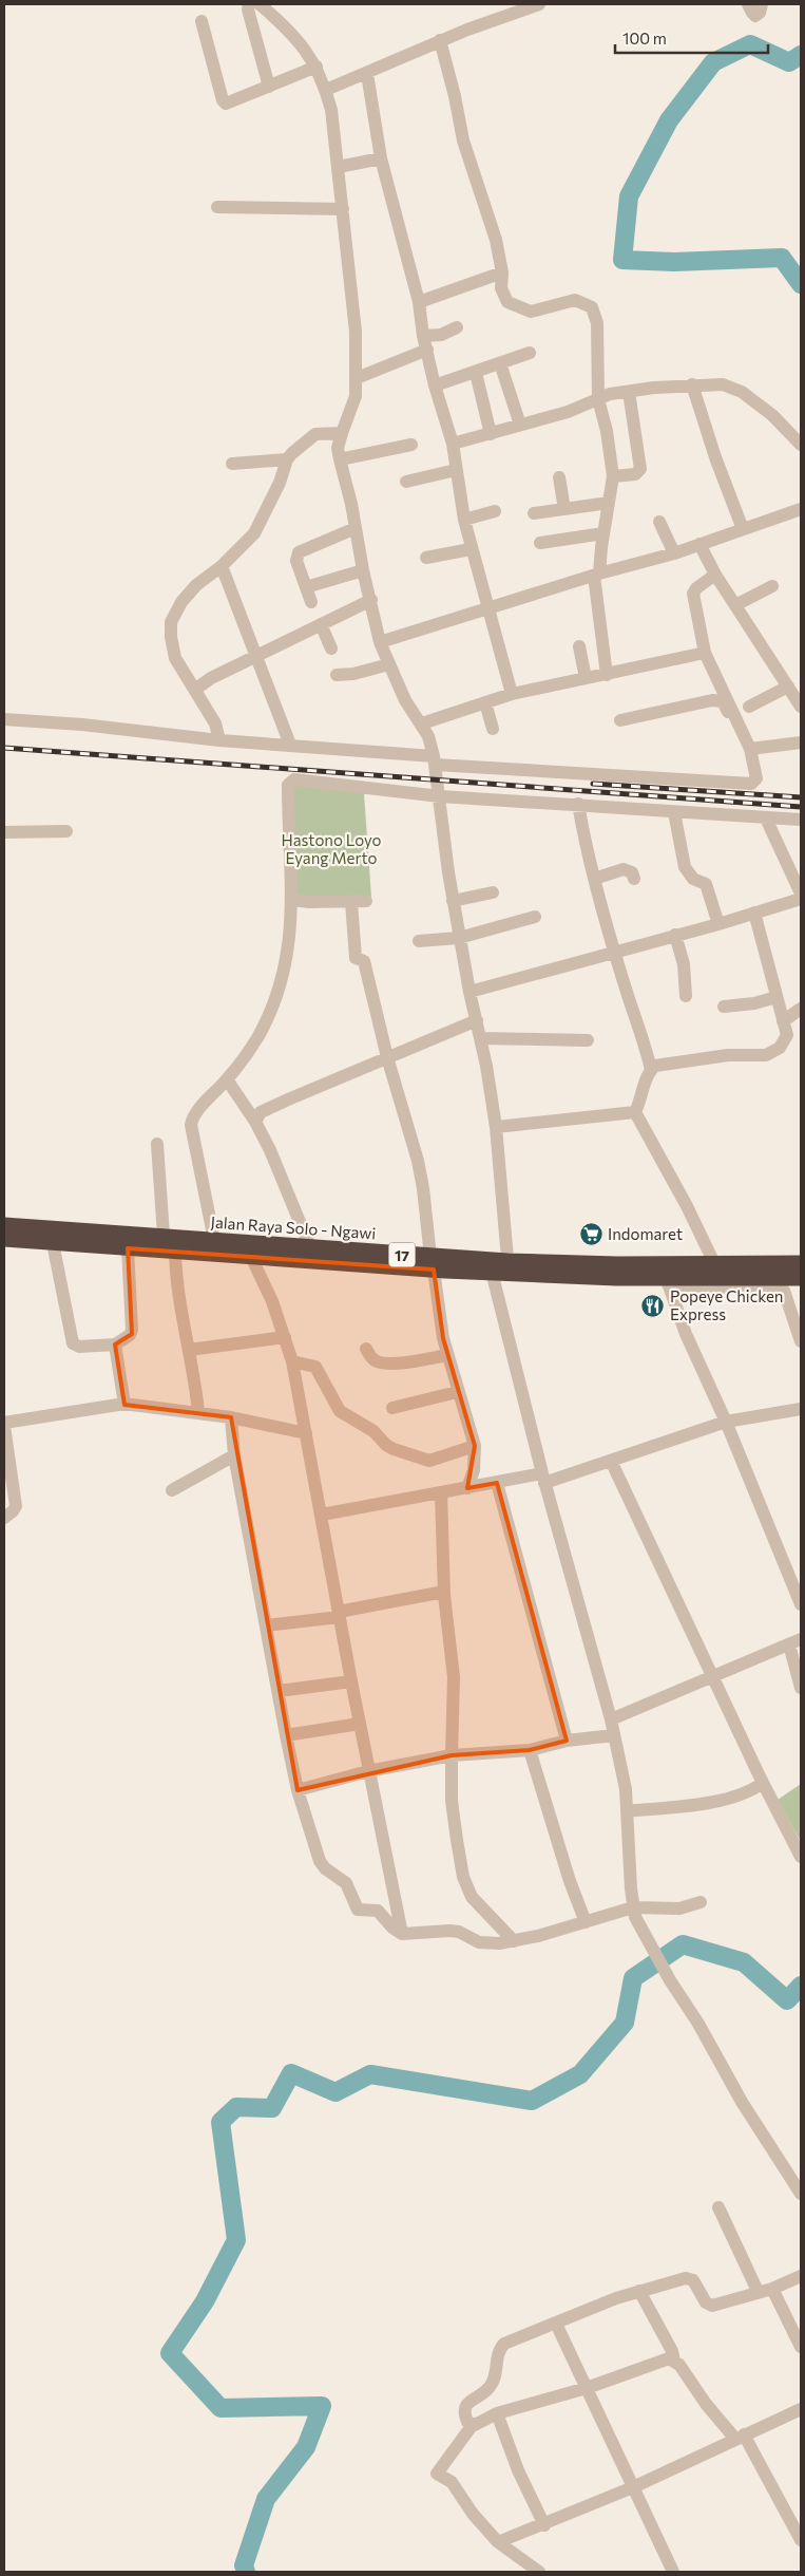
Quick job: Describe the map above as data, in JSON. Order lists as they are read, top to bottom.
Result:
{
  "streets": {
    "highway": ["Jalan Raya Solo - Ngawi", "17"]
  },
  "parks": ["Hastono Loyo Eyang Merto"],
  "places": {
    "supermarket": ["Indomaret"],
    "restaurant": ["Popeye Chicken Express"]
  },
  "scale_bar": "100 m"
}
